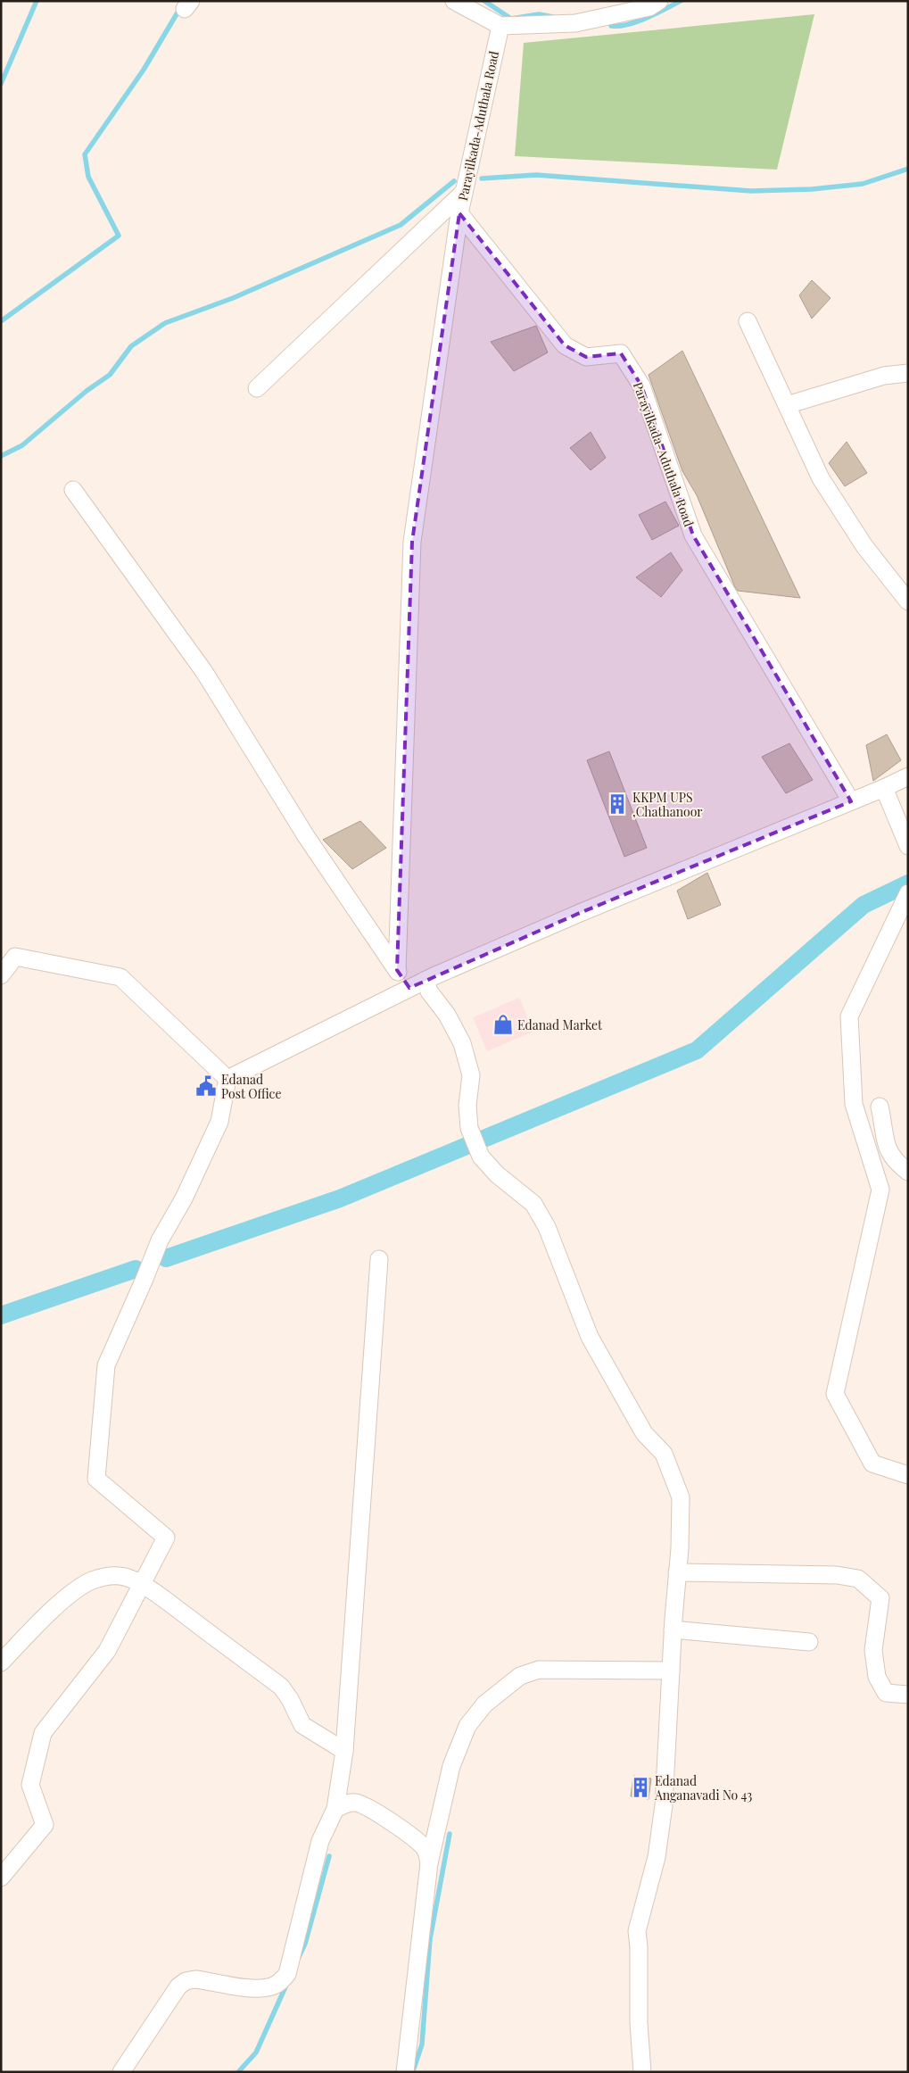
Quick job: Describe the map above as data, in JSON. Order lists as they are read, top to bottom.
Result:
{
  "streets": {
    "street": ["Parayilkada-Aduthala Road"]
  },
  "places": {
    "building": ["KKPM UPS ,Chathanoor", "Edanad Anganavadi No 43"],
    "shop": ["Edanad Market"],
    "public building": ["Edanad Post Office"]
  }
}
